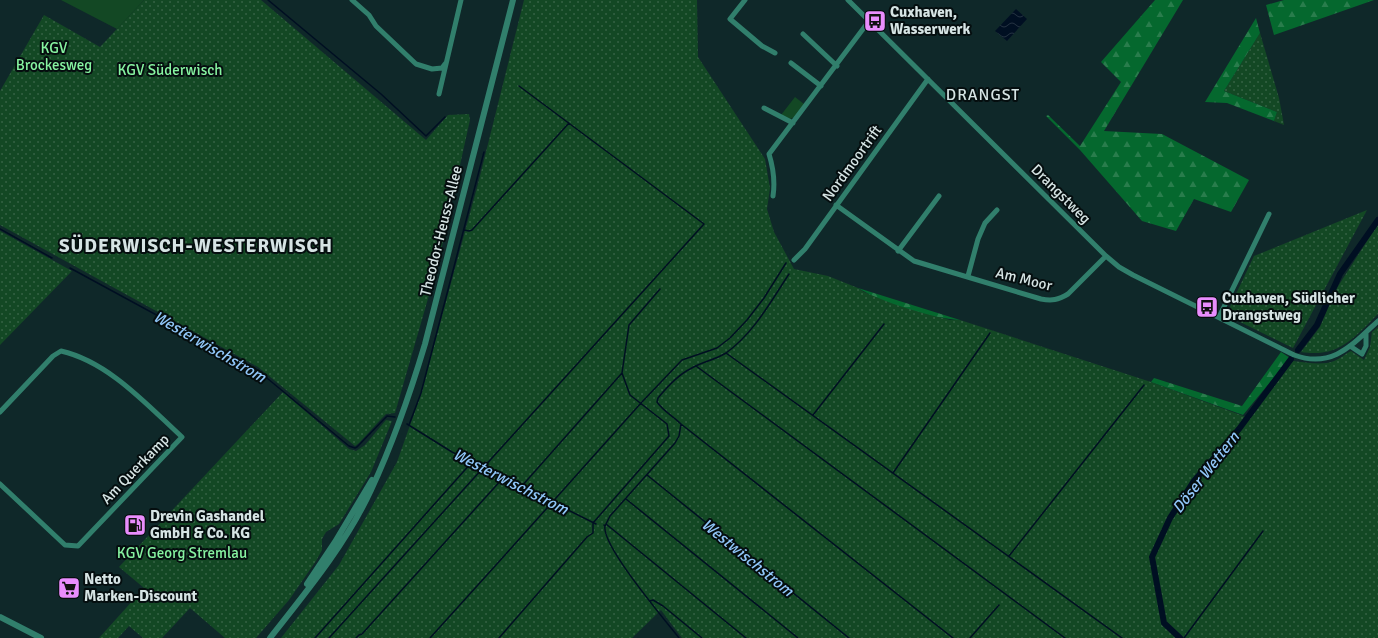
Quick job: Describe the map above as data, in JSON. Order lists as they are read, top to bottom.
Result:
{
  "streets": {
    "street": [
      "Nordmoortrift",
      "Drangstweg",
      "Theodor-Heuss-Allee",
      "Am Moor",
      "Am Querkamp"
    ]
  },
  "crossings": [
    ["Nordmoortrift", "Drangstweg"],
    ["Nordmoortrift", "Am Moor"],
    ["Drangstweg", "Am Moor"]
  ],
  "districts": ["DRANGST", "SÜDERWISCH-WESTERWISCH"],
  "water": ["Westerwischstrom", "Döser Wettern", "Westwischstrom"],
  "parks": ["KGV Brockesweg", "KGV Süderwisch", "KGV Georg Stremlau"],
  "places": {
    "bus stop": ["Cuxhaven, Wasserwerk", "Cuxhaven, Südlicher Drangstweg"],
    "fuel station": ["Drevin Gashandel GmbH & Co. KG"],
    "supermarket": ["Netto Marken-Discount"]
  }
}
